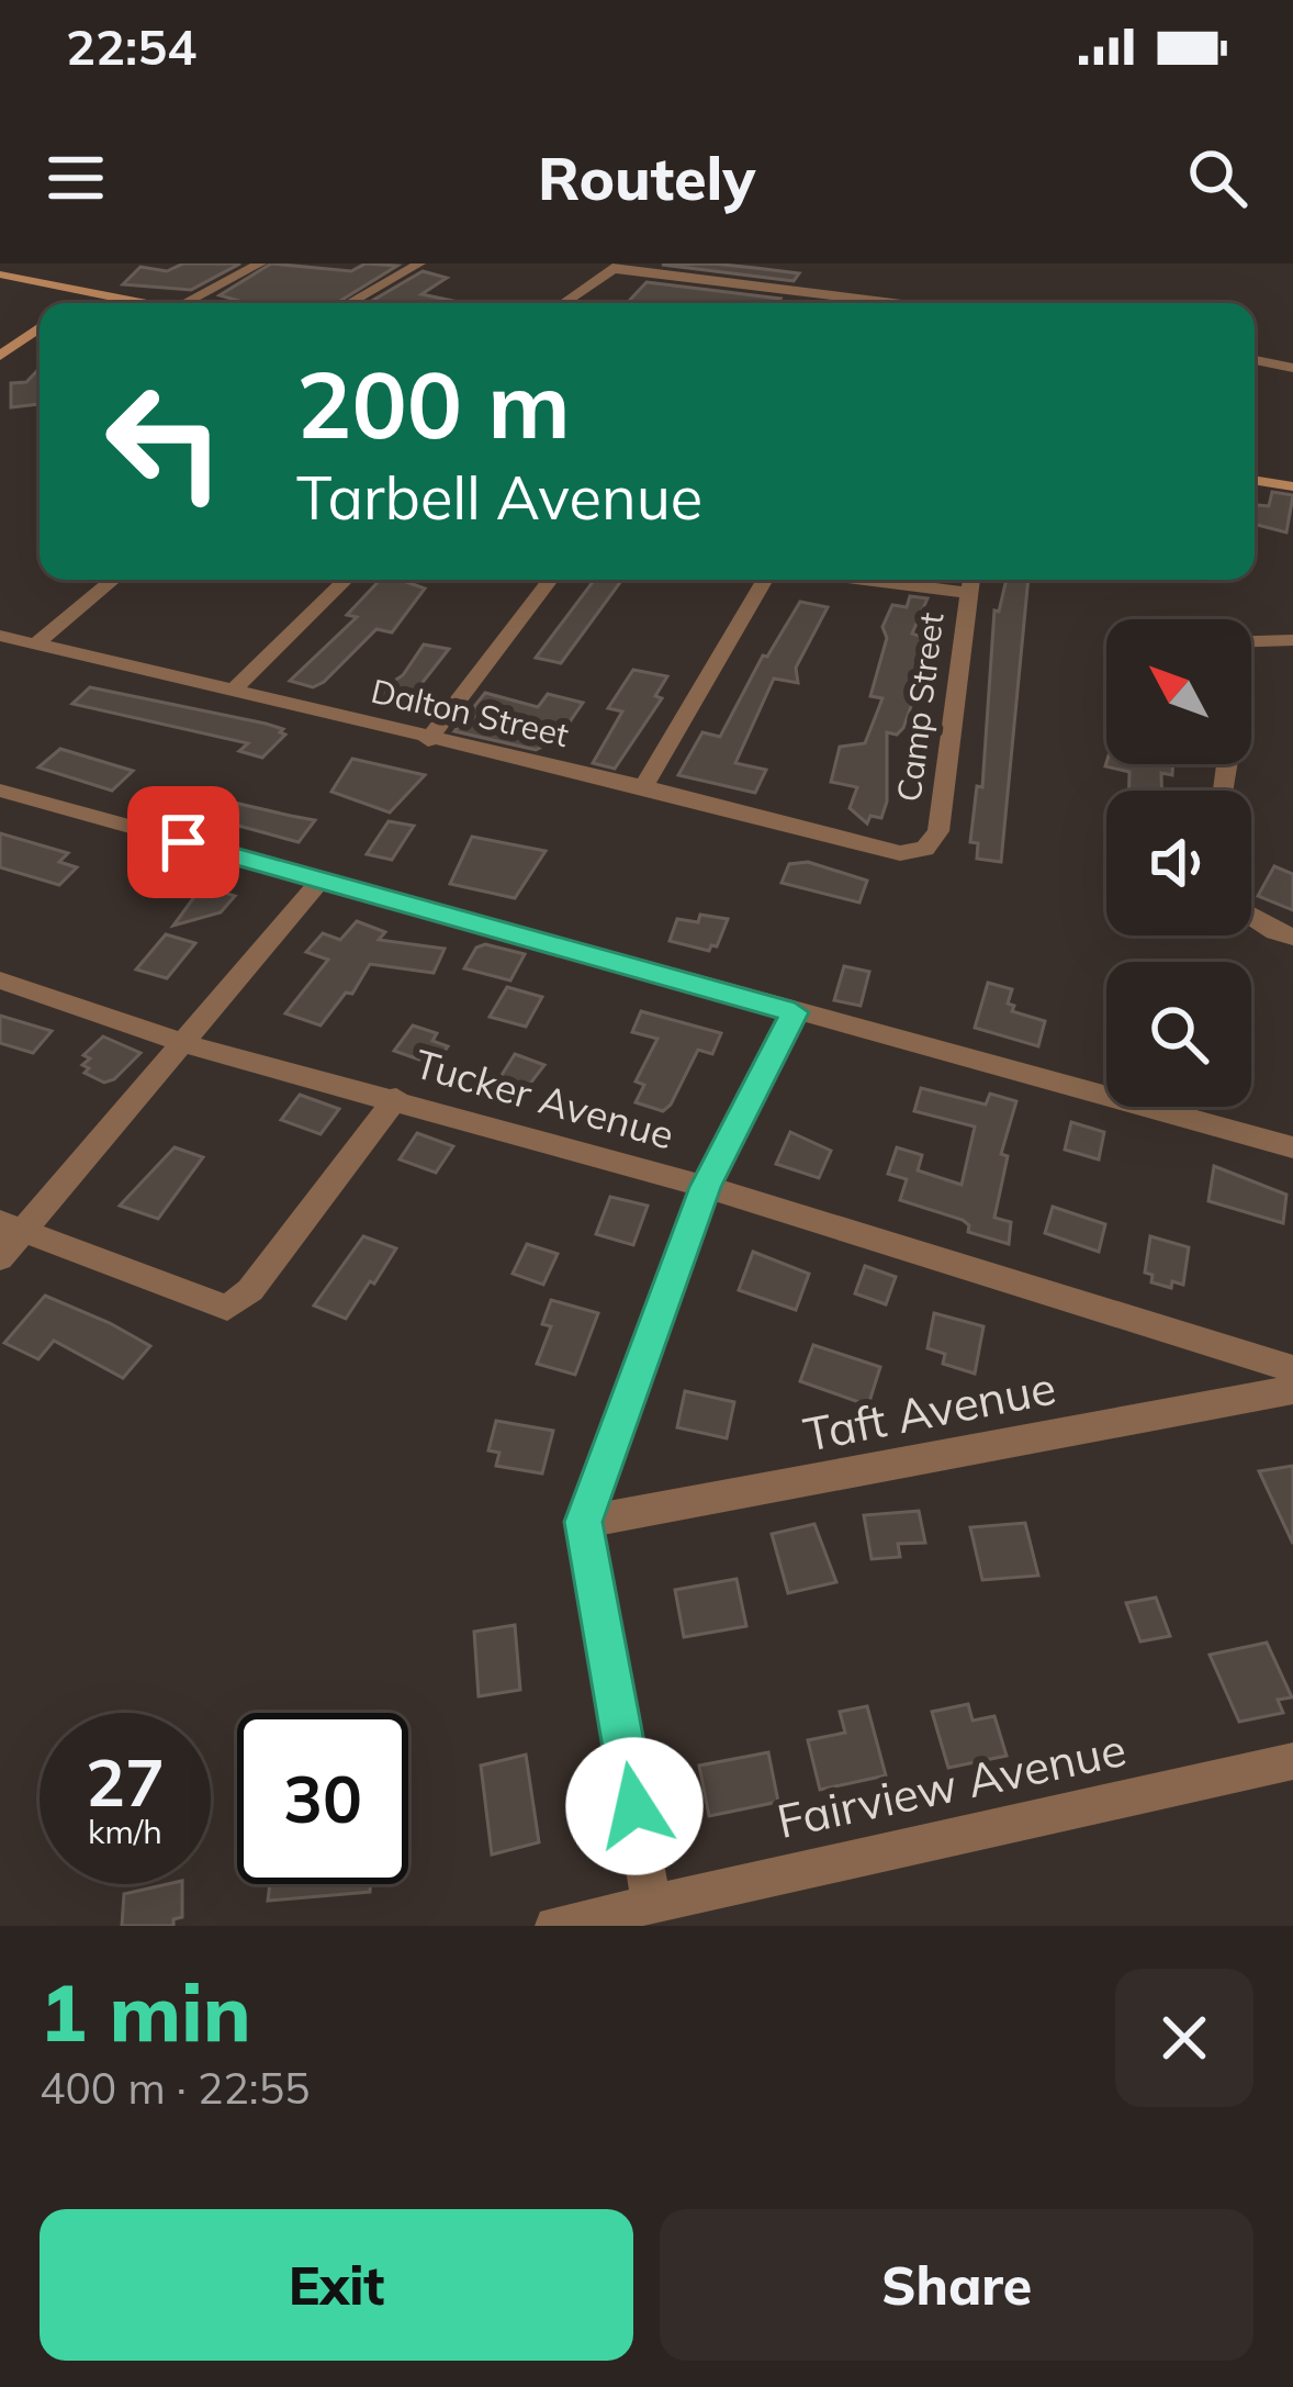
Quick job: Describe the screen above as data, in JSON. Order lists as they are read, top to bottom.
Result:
{
  "streets": {
    "street": [
      "Camp Street",
      "Dalton Street",
      "Tucker Avenue",
      "Taft Avenue",
      "Fairview Avenue"
    ]
  },
  "crossings": [
    ["Camp Street", "Dalton Street"]
  ],
  "north": "top left",
  "page": {
    "status": "22:54",
    "header": "Routely",
    "turn": ["200 m", "Tarbell Avenue"],
    "speed": "27 km/h",
    "limit": "30",
    "heading": ["1 min", "400 m · 22:55"],
    "buttons": ["Exit", "Share"]
  }
}
